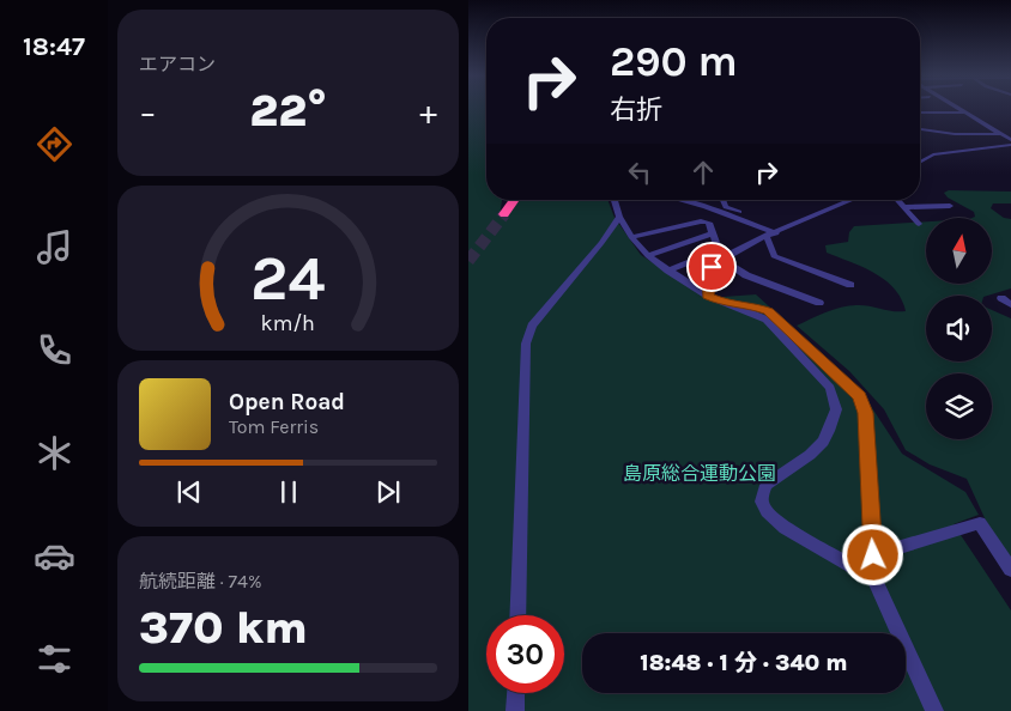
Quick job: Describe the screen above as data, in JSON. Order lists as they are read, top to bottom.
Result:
{
  "parks": ["島原総合運動公園"],
  "north": "top",
  "page": {
    "tabs": "18:47",
    "tile": [
      "エアコン",
      ["航続距離 · 74%", "370 km"]
    ],
    "turn": ["290 m", "右折"],
    "heat": ["−", "22°", "+"],
    "song": ["Open Road", "Tom Ferris"],
    "limit": "30",
    "trip": "18:48 · 1 分 · 340 m",
    "gauge": ["24", "km/h"]
  }
}
